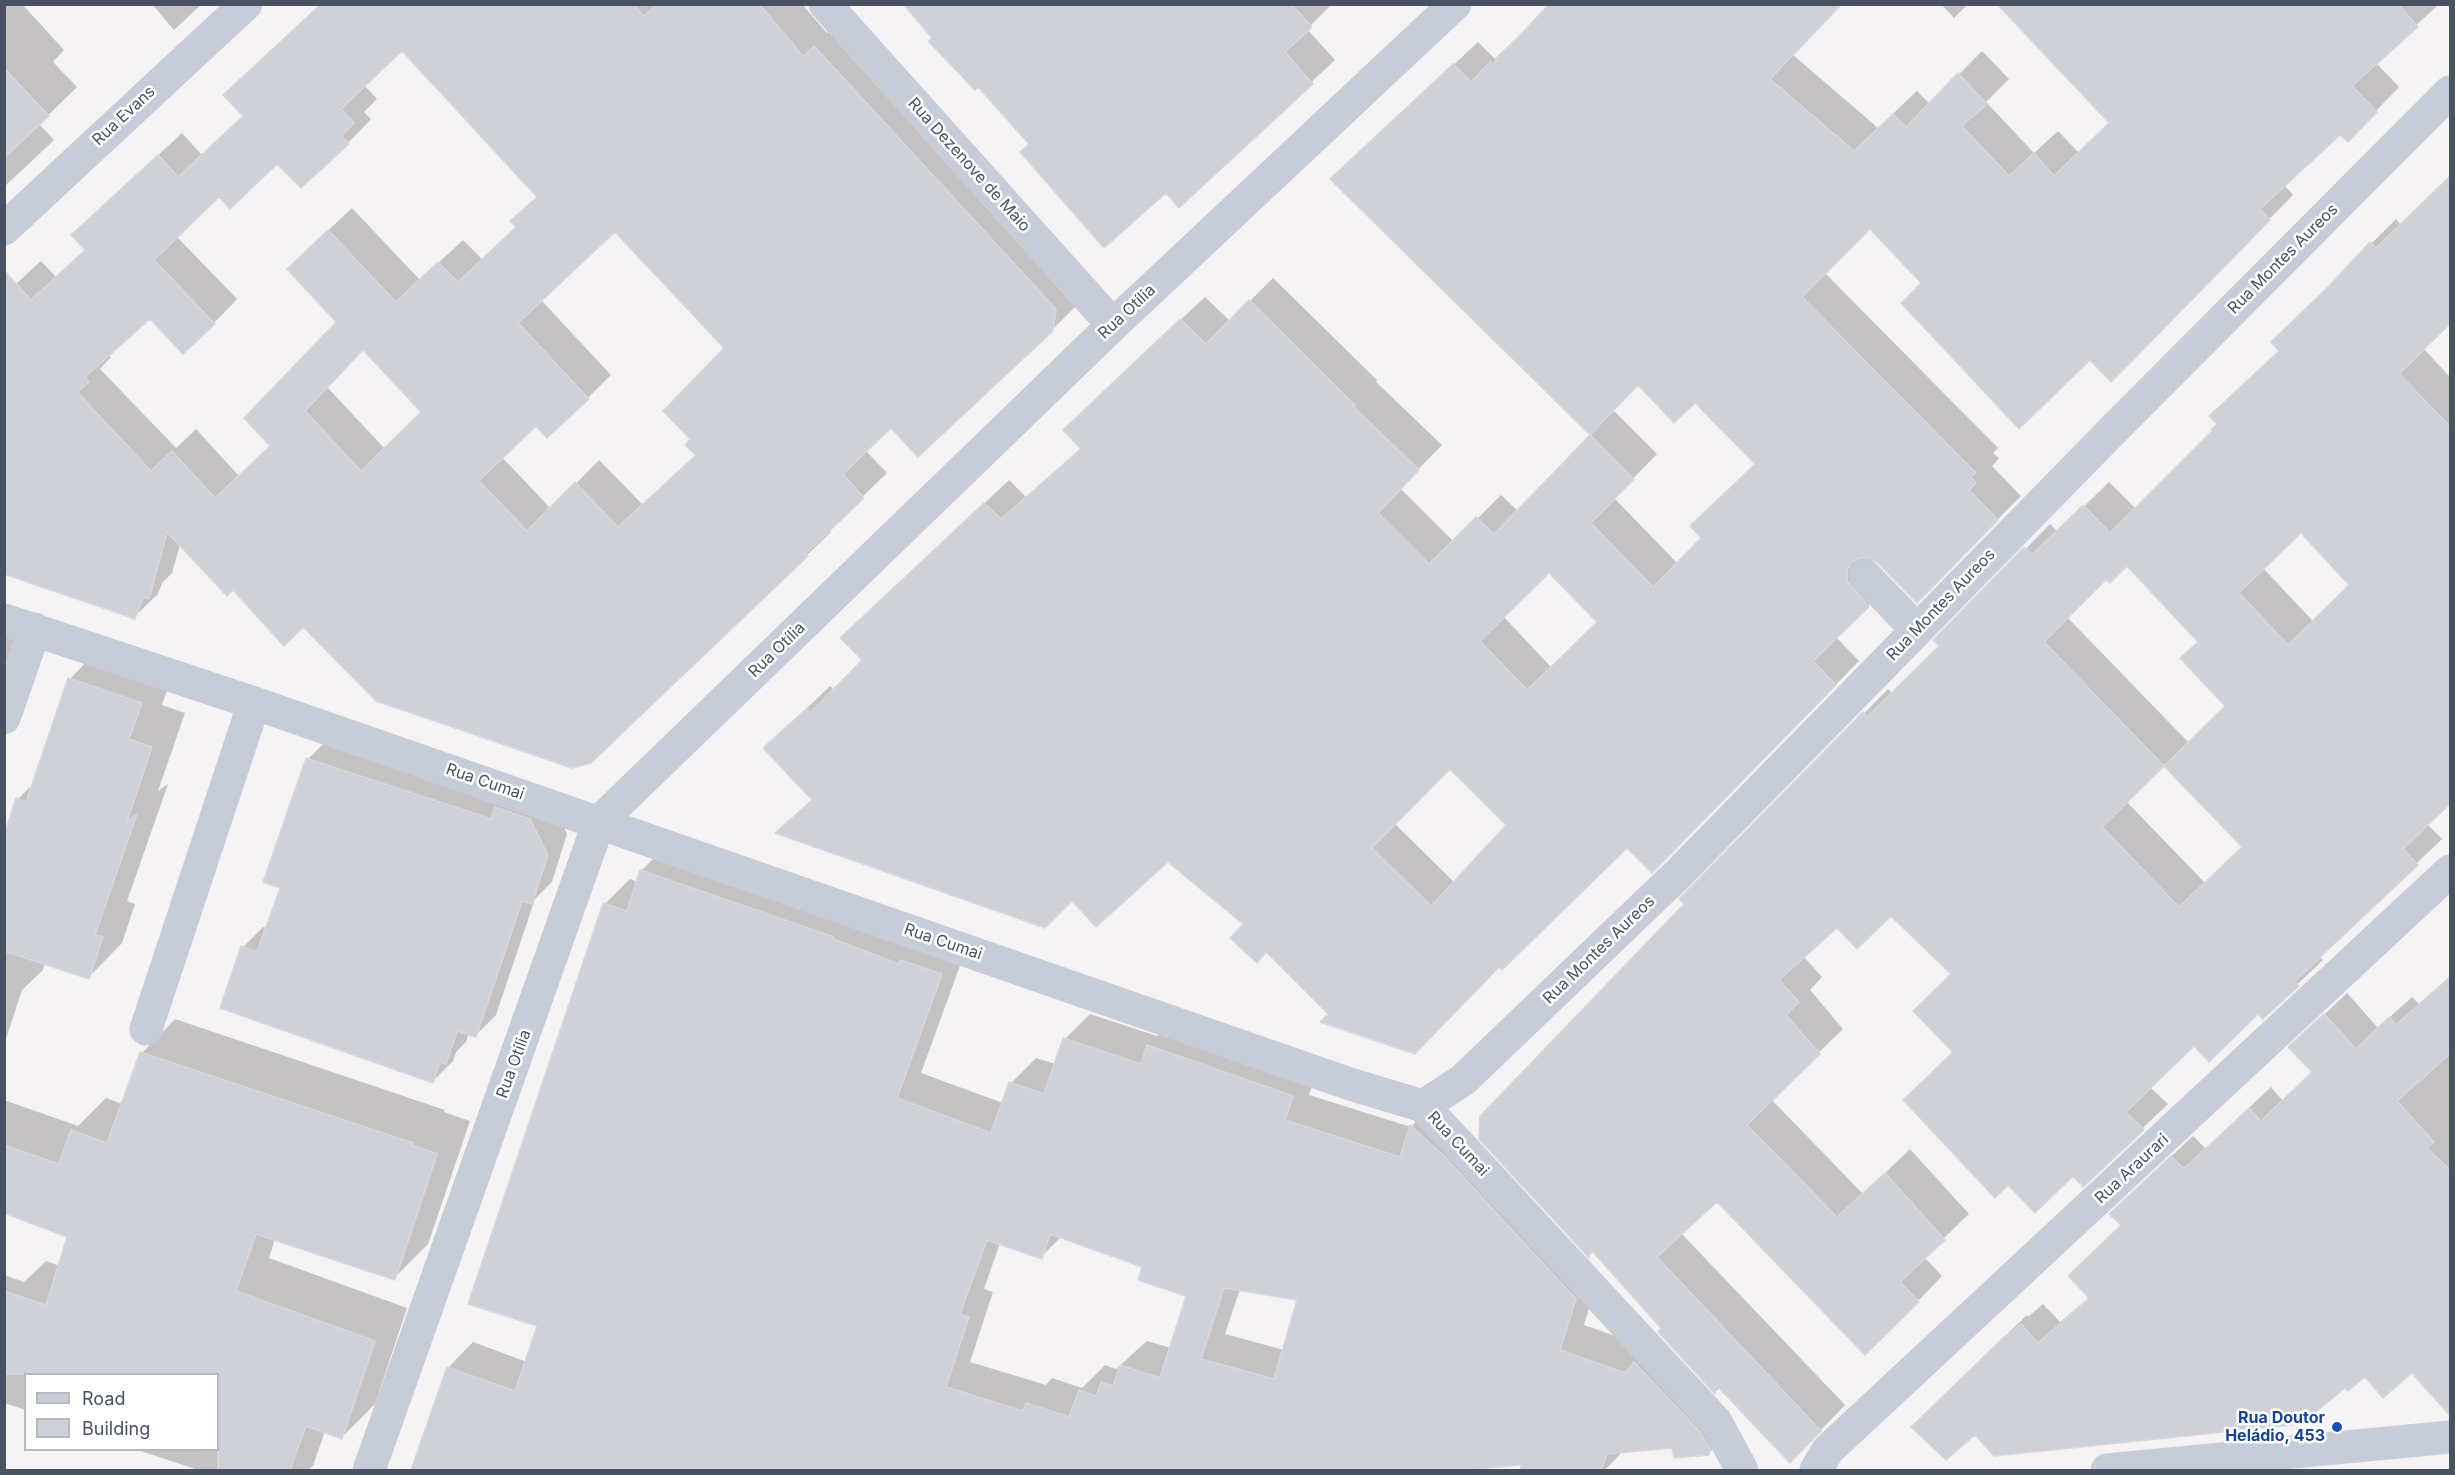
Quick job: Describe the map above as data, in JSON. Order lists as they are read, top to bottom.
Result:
{
  "streets": {
    "street": [
      "Rua Evans",
      "Rua Dezenove de Maio",
      "Rua Montes Aureos",
      "Rua Otília",
      "Rua Cumai",
      "Rua Araurari"
    ]
  },
  "crossings": [
    ["Rua Dezenove de Maio", "Rua Otília"],
    ["Rua Montes Aureos", "Rua Cumai"],
    ["Rua Otília", "Rua Cumai"]
  ],
  "places": ["Rua Doutor Heládio, 453"],
  "legend": ["Road", "Building"]
}
